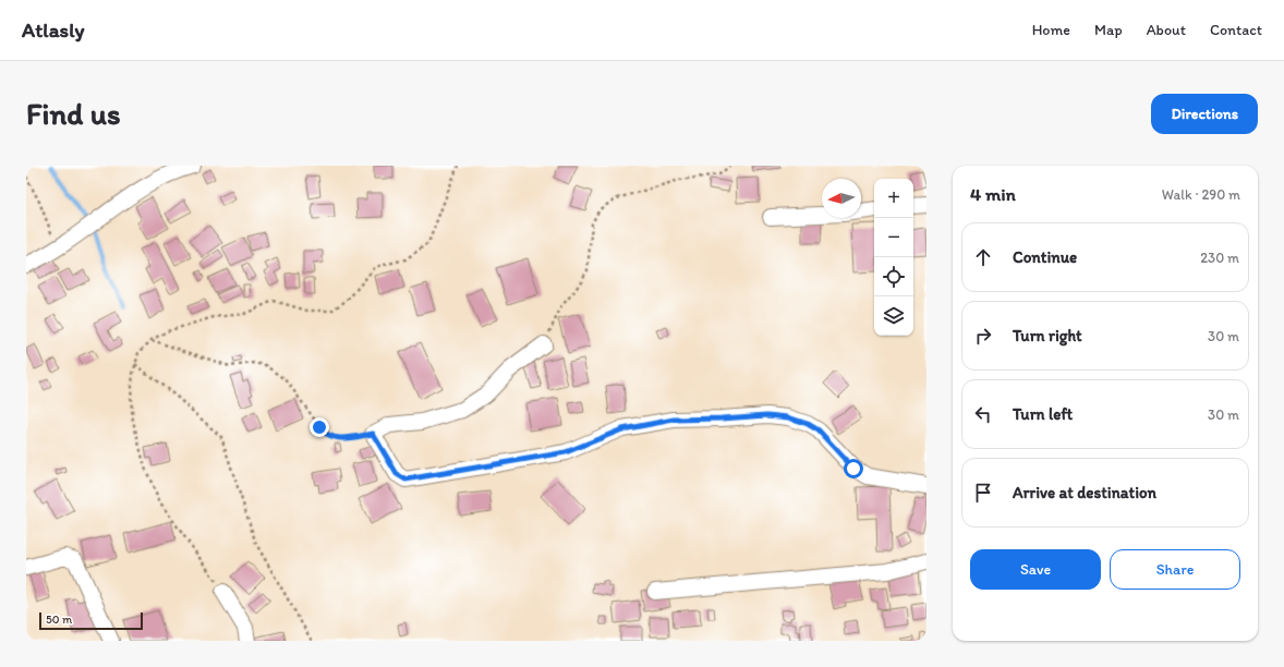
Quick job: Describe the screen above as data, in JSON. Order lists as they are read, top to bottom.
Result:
{
  "scale_bar": "50 m",
  "north": "left",
  "page": {
    "header": "Atlasly",
    "nav": [
      "Home",
      "Map",
      "About",
      "Contact"
    ],
    "buttons": [
      "Directions",
      ["Save", "Share"]
    ],
    "title": "Find us",
    "heading": ["4 min", "Walk · 290 m"],
    "map_buttons": ["+", "−"],
    "list": [
      ["Continue", "230 m"],
      ["Turn right", "30 m"],
      ["Turn left", "30 m"],
      "Arrive at destination"
    ],
    "scale": "50 m"
  }
}
